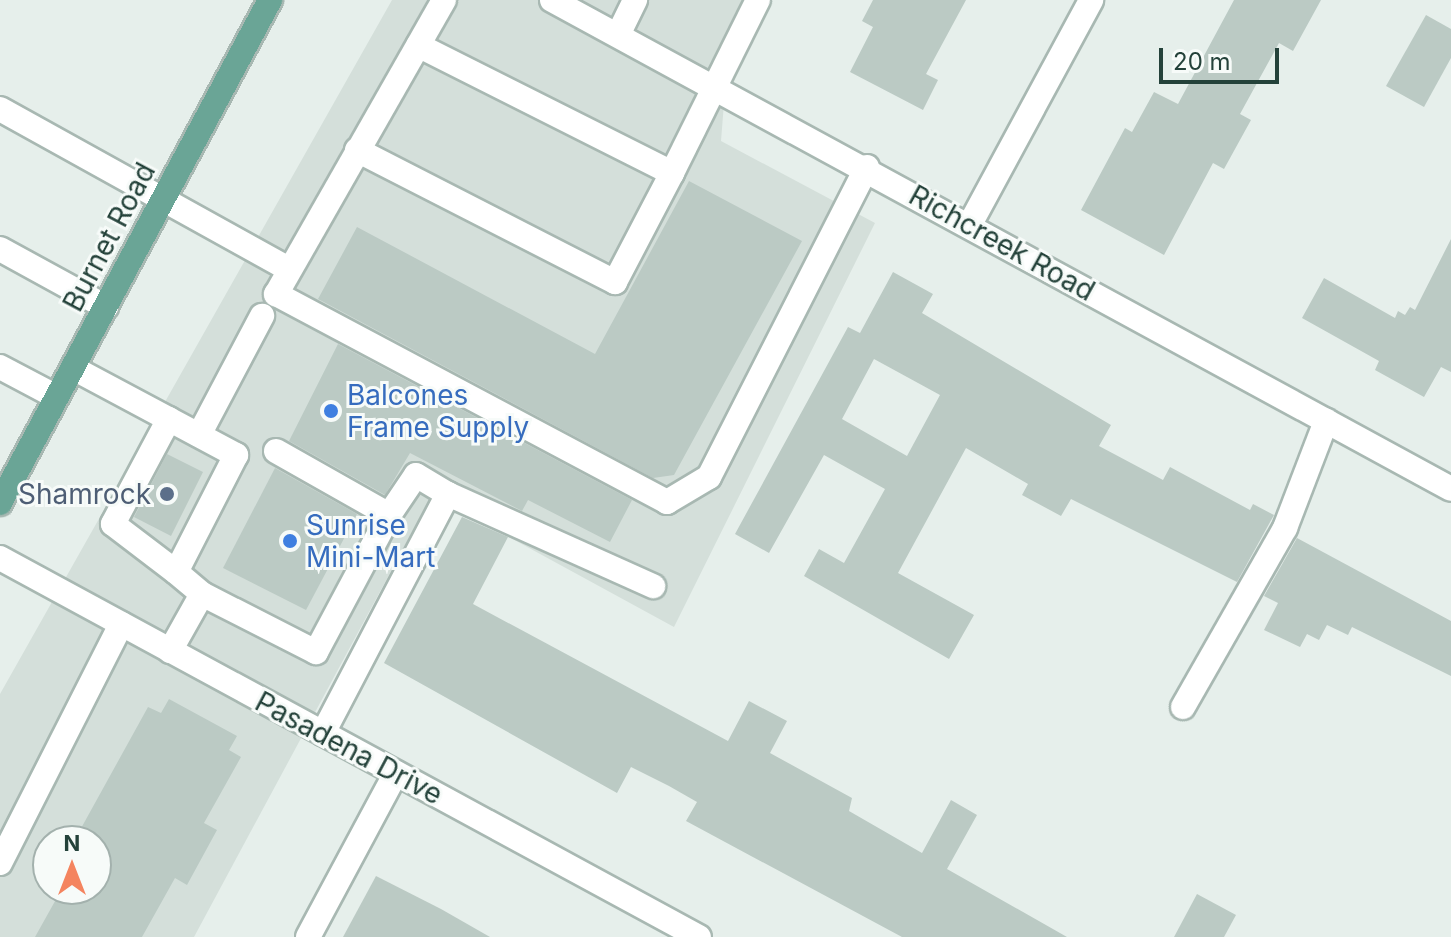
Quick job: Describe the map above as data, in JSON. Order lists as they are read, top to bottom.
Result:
{
  "streets": {
    "main road": ["Burnet Road"],
    "street": ["Richcreek Road", "Pasadena Drive"]
  },
  "places": ["Balcones Frame Supply", "Shamrock", "Sunrise Mini-Mart"],
  "scale_bar": "20 m",
  "north": "top"
}
